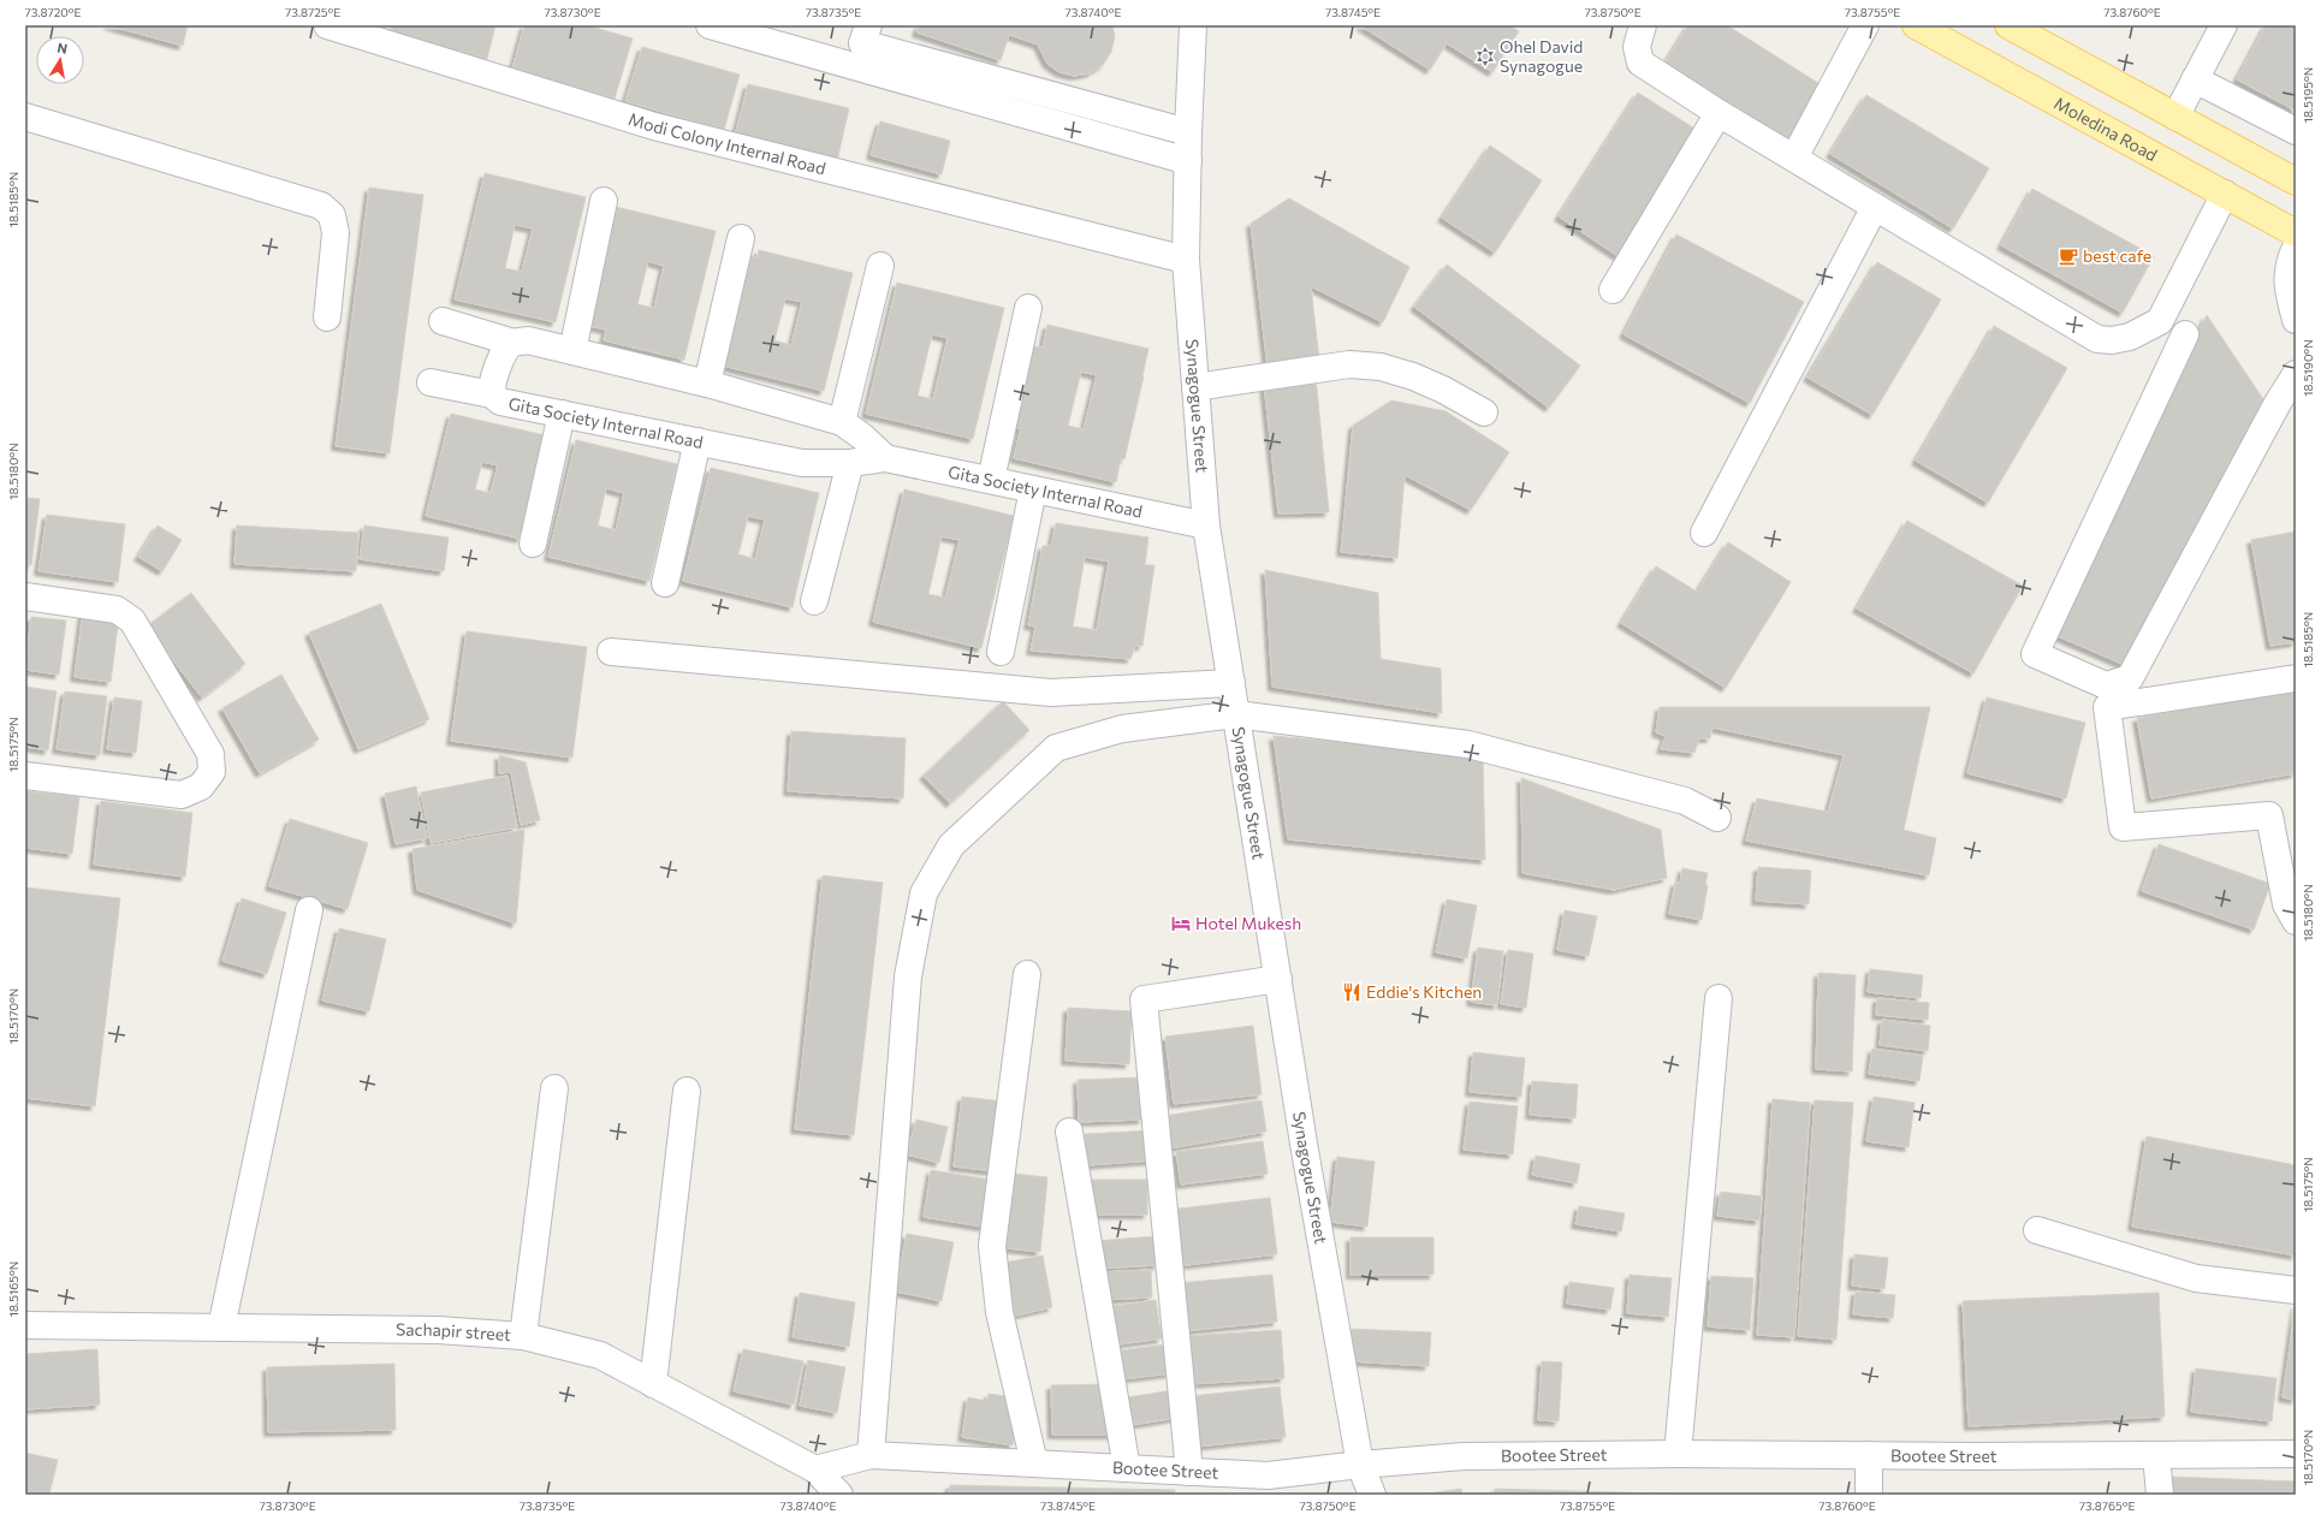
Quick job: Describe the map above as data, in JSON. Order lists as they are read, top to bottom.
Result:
{
  "streets": {
    "main road": ["Moledina Road"],
    "street": [
      "Modi Colony Internal Road",
      "Synagogue Street",
      "Gita Society Internal Road",
      "Sachapir street",
      "Bootee Street"
    ]
  },
  "crossings": [
    ["Modi Colony Internal Road", "Synagogue Street"],
    ["Synagogue Street", "Gita Society Internal Road"],
    ["Synagogue Street", "Bootee Street"],
    ["Sachapir street", "Bootee Street"]
  ],
  "places": {
    "synagogue": ["Ohel David Synagogue"],
    "cafe": ["best cafe"],
    "hotel": ["Hotel Mukesh"],
    "restaurant": ["Eddie's Kitchen"]
  },
  "north": "top",
  "coordinates": [
    "73.8720°E",
    "73.8725°E",
    "73.8730°E",
    "73.8735°E",
    "73.8740°E",
    "73.8745°E",
    "73.8750°E",
    "73.8755°E",
    "73.8760°E",
    "18.5195°N",
    "18.5185°N",
    "18.5190°N",
    "18.5180°N",
    "18.5175°N",
    "18.5170°N",
    "18.5165°N",
    "73.8765°E"
  ]
}
